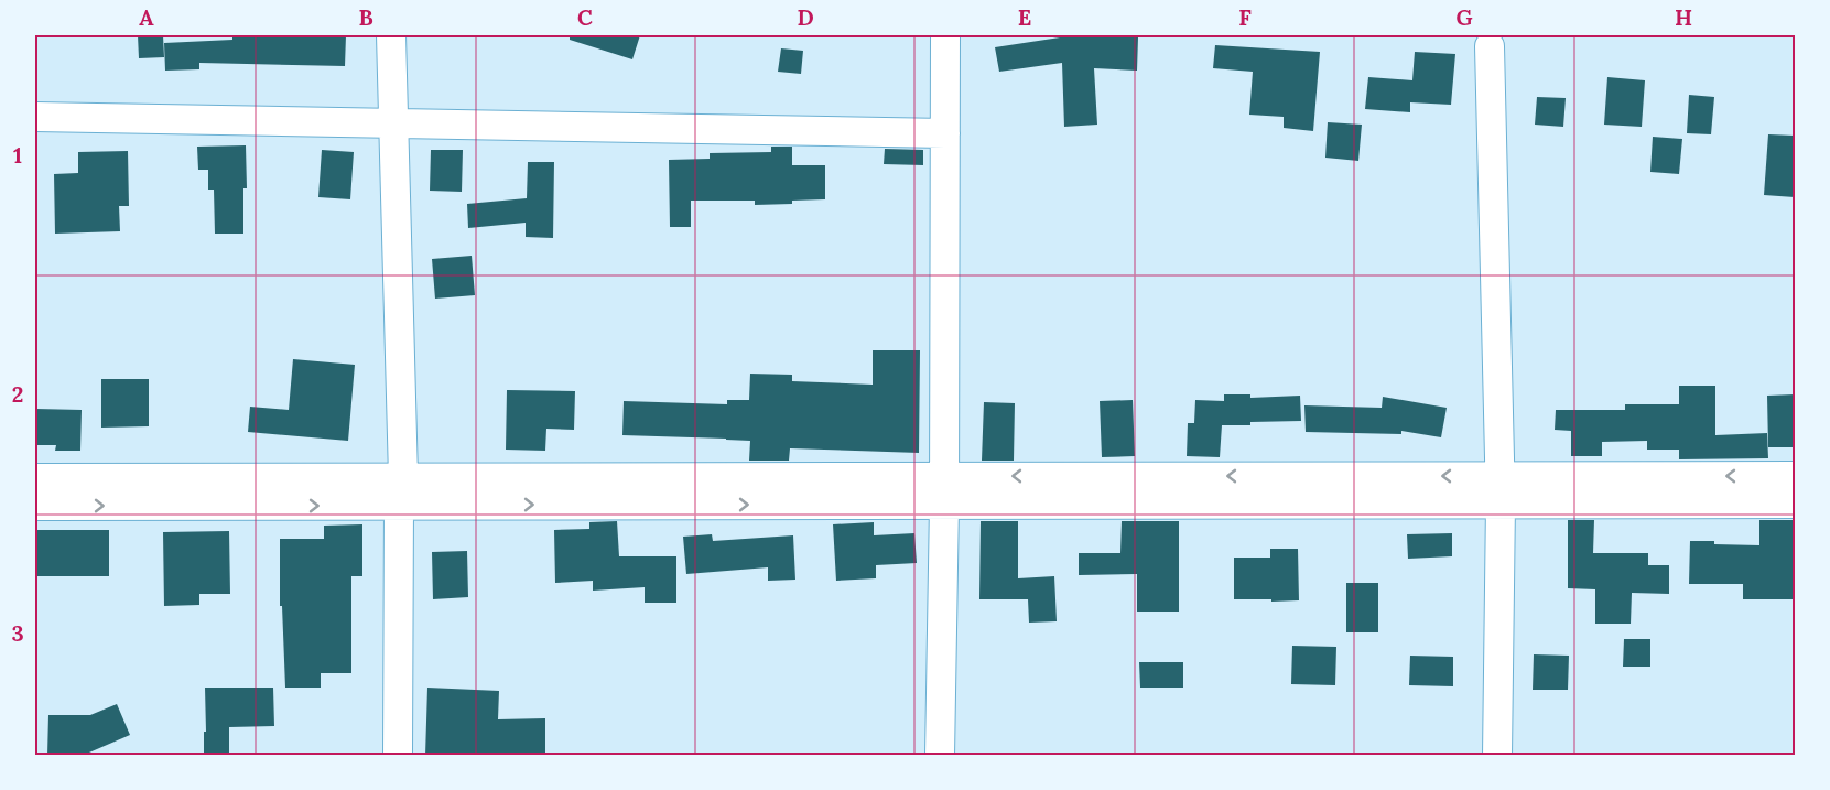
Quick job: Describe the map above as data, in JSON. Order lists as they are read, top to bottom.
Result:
{
  "grid": {
    "columns": [
      "A",
      "B",
      "C",
      "D",
      "E",
      "F",
      "G",
      "H"
    ],
    "rows": ["1", "2", "3"]
  }
}
